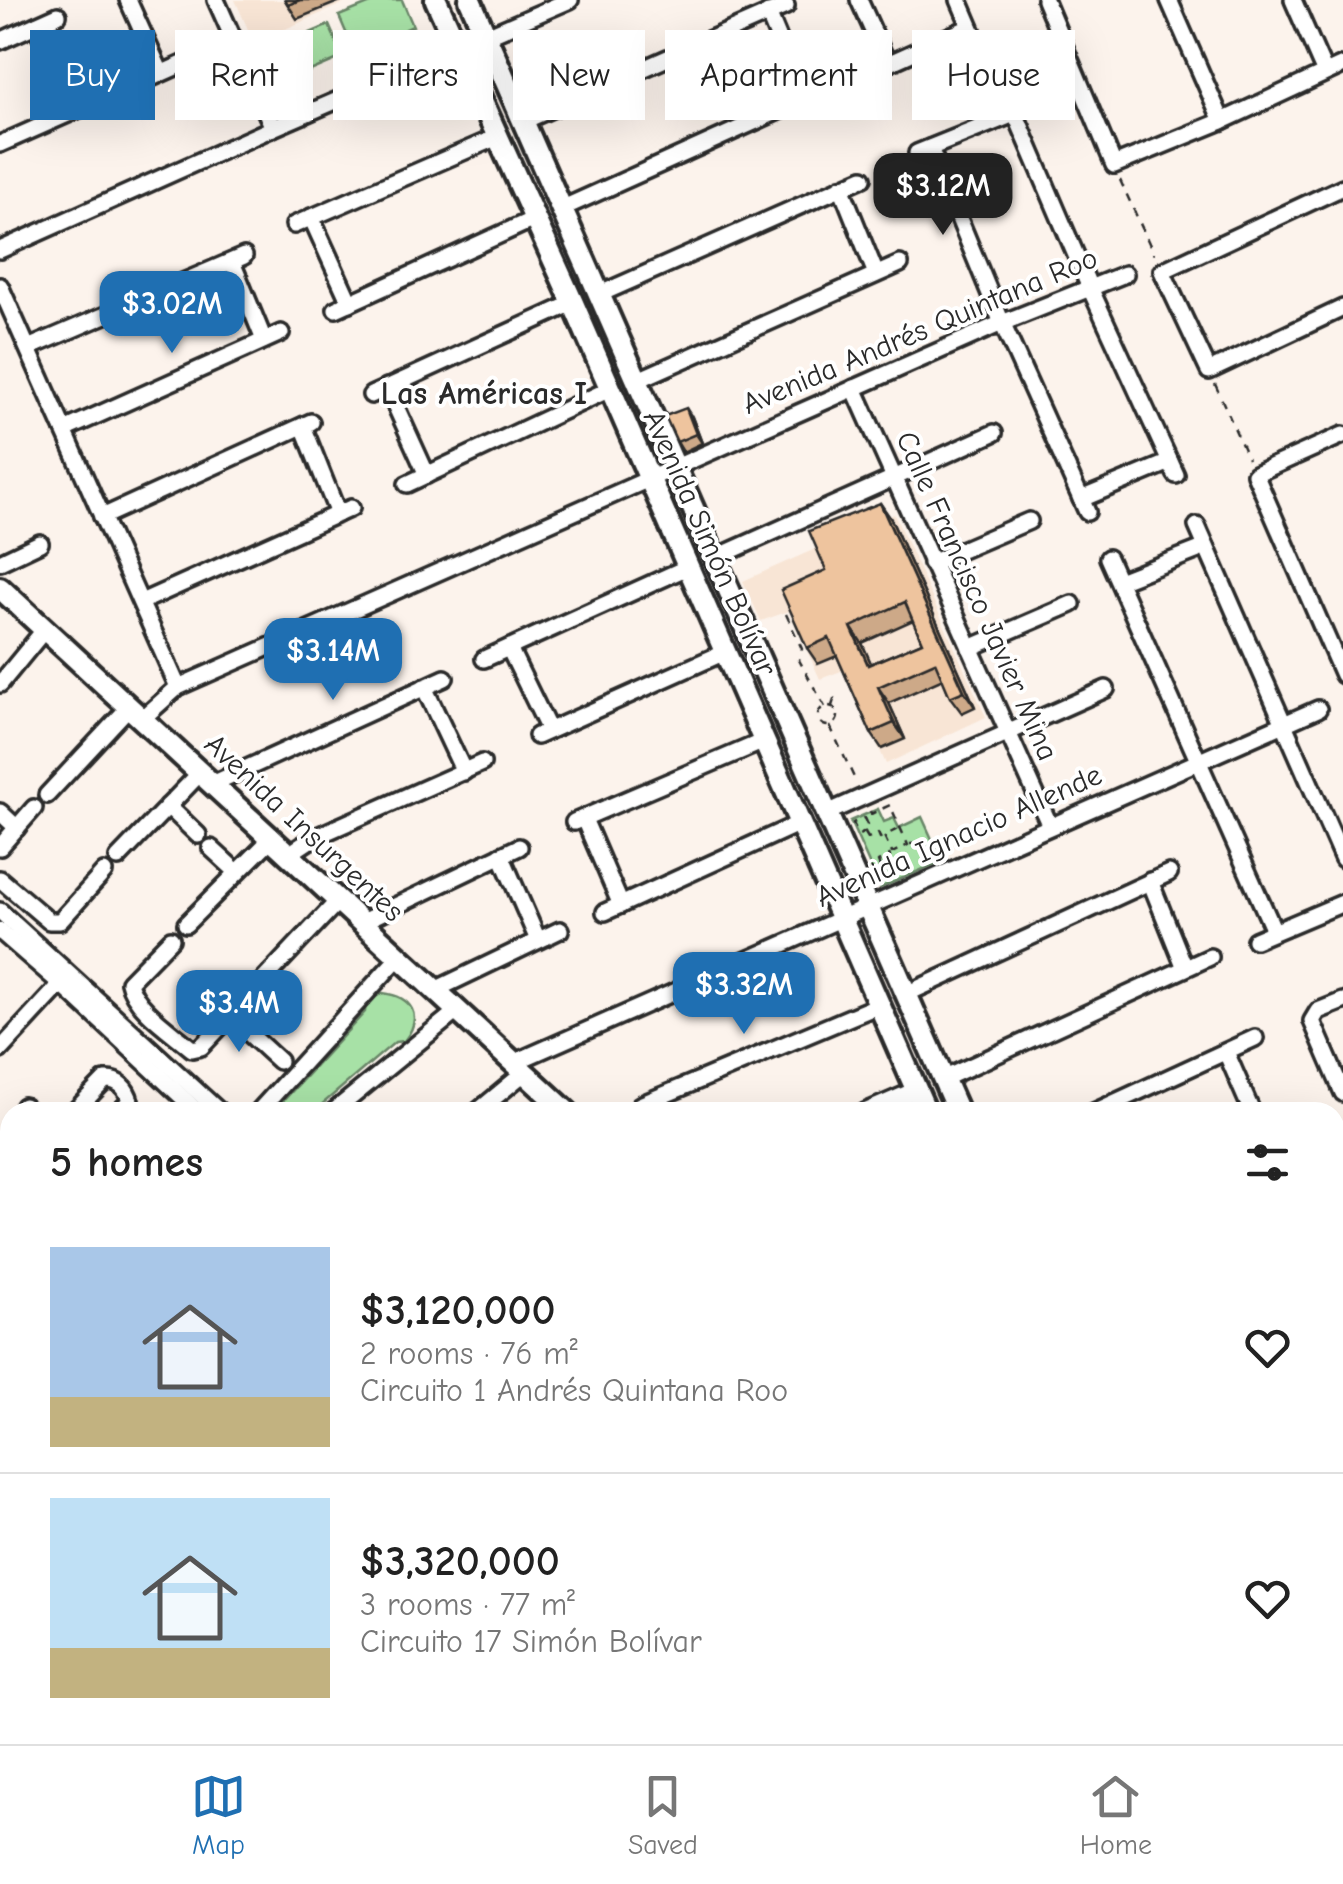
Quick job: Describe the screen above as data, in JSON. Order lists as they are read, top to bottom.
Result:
{
  "streets": {
    "main road": ["Avenida Simón Bolívar", "Avenida Insurgentes"],
    "street": ["Avenida Andrés Quintana Roo", "Calle Francisco Javier Mina", "Avenida Ignacio Allende"]
  },
  "crossings": [
    ["Avenida Andrés Quintana Roo", "Avenida Simón Bolívar"],
    ["Avenida Andrés Quintana Roo", "Calle Francisco Javier Mina"],
    ["Avenida Andrés Quintana Roo", "Avenida Insurgentes"],
    ["Avenida Simón Bolívar", "Avenida Ignacio Allende"],
    ["Calle Francisco Javier Mina", "Avenida Ignacio Allende"],
    ["Avenida Insurgentes", "Avenida Ignacio Allende"]
  ],
  "districts": ["Las Américas I"],
  "page": {
    "chip": [
      "Buy",
      "Rent",
      "Filters",
      "New",
      "Apartment",
      "House"
    ],
    "price": [
      "$3.12M",
      "$3.02M",
      "$3.14M",
      "$3.32M",
      "$3.4M"
    ],
    "heading": "5 homes",
    "list": [
      {
        "name": "$3,120,000",
        "note": "2 rooms · 76 m² · Circuito 1 Andrés Quintana Roo"
      },
      {
        "name": "$3,320,000",
        "note": "3 rooms · 77 m² · Circuito 17 Simón Bolívar"
      }
    ],
    "tabs": ["Map", "Saved", "Home"]
  }
}
